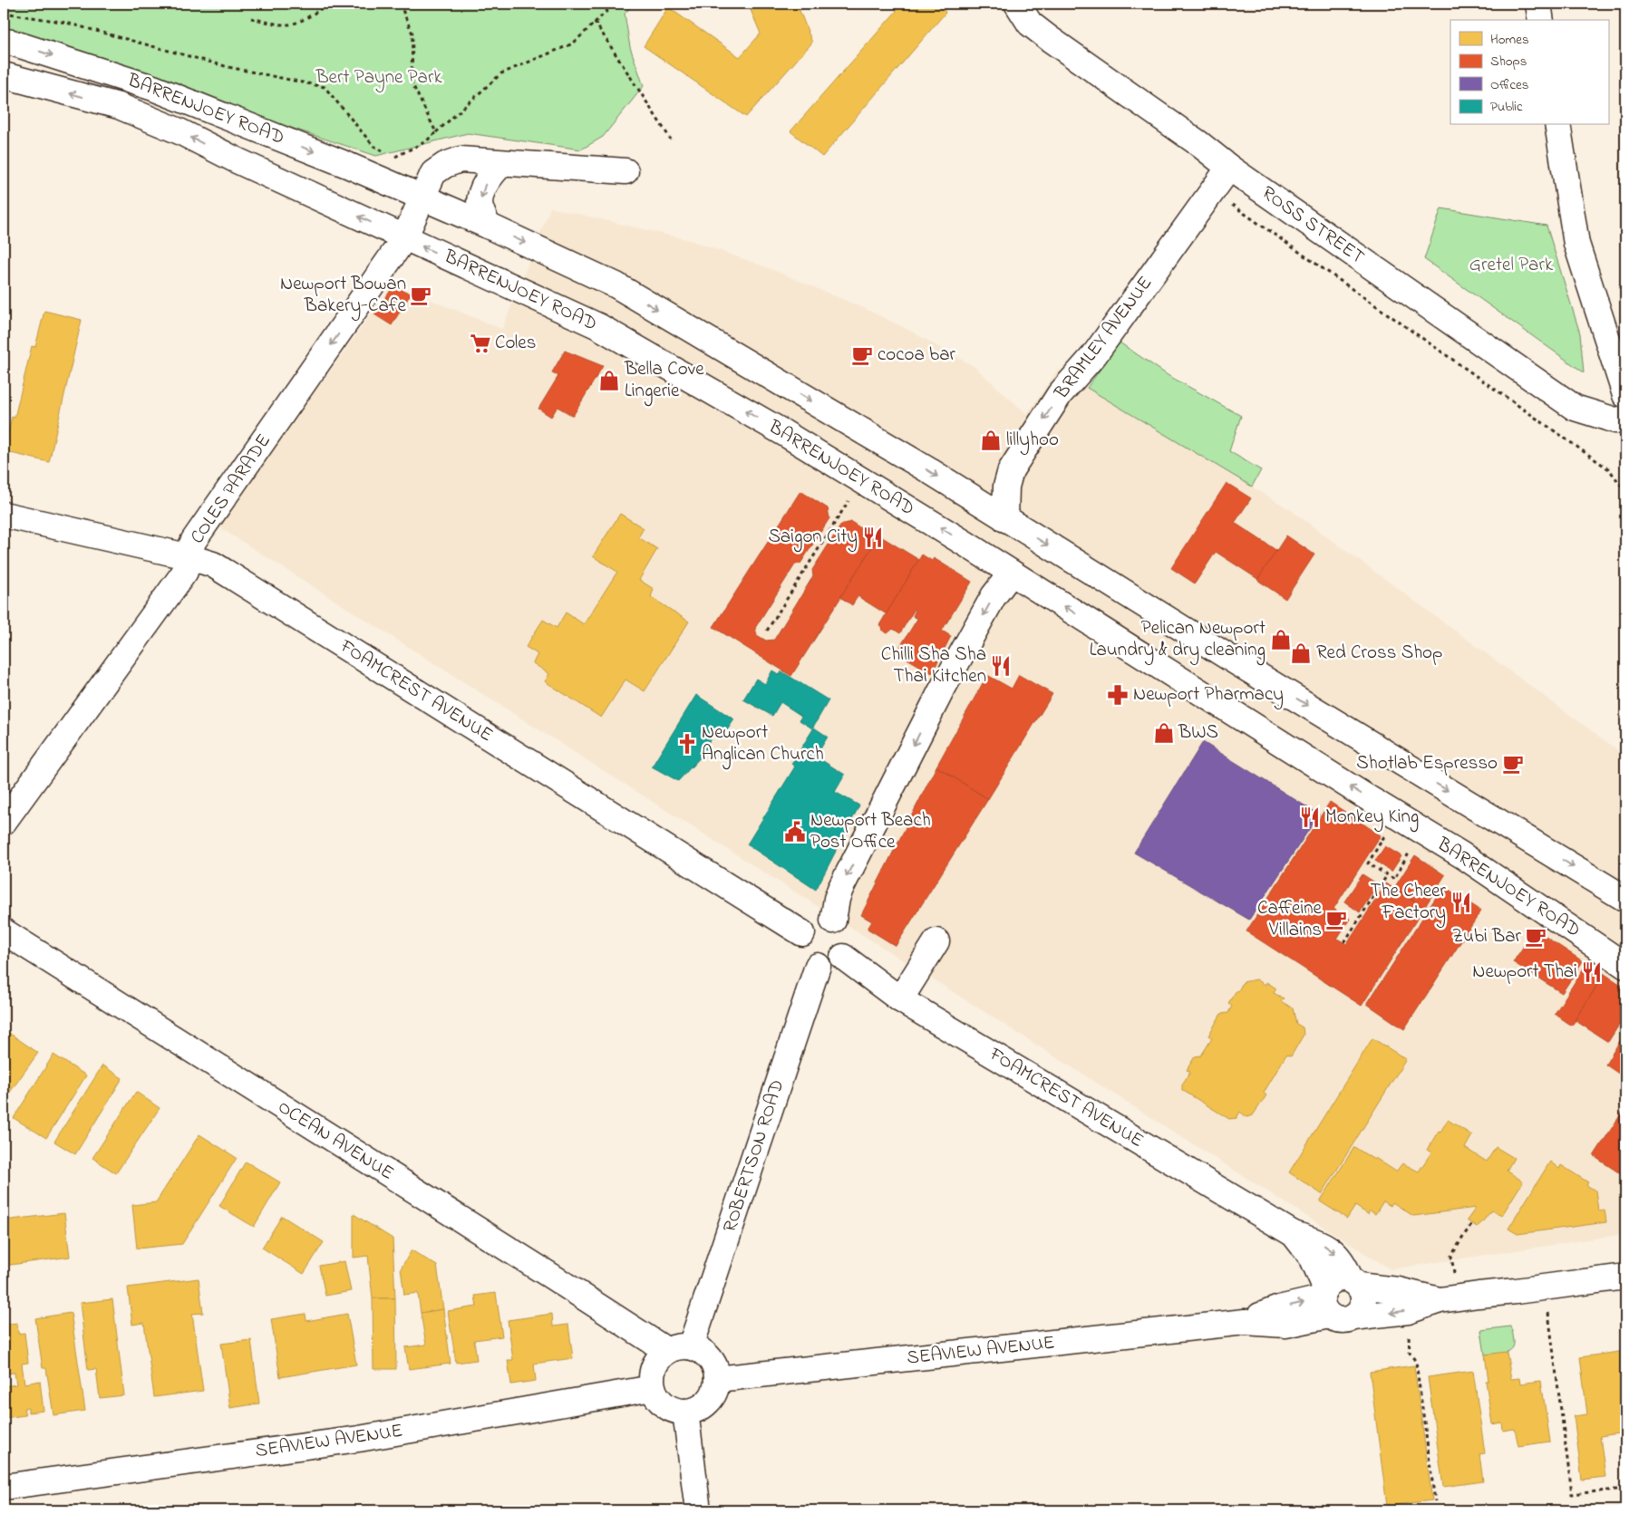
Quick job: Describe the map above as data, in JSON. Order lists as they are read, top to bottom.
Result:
{
  "streets": {
    "street": [
      "BARRENJOEY ROAD",
      "ROSS STREET",
      "BRAMLEY AVENUE",
      "COLES PARADE",
      "FOAMCREST AVENUE",
      "OCEAN AVENUE",
      "ROBERTSON ROAD",
      "SEAVIEW AVENUE"
    ]
  },
  "crossings": [
    ["BARRENJOEY ROAD", "BRAMLEY AVENUE"],
    ["BARRENJOEY ROAD", "COLES PARADE"],
    ["ROSS STREET", "BRAMLEY AVENUE"],
    ["COLES PARADE", "FOAMCREST AVENUE"],
    ["FOAMCREST AVENUE", "ROBERTSON ROAD"],
    ["FOAMCREST AVENUE", "SEAVIEW AVENUE"],
    ["OCEAN AVENUE", "ROBERTSON ROAD"],
    ["OCEAN AVENUE", "SEAVIEW AVENUE"],
    ["ROBERTSON ROAD", "SEAVIEW AVENUE"]
  ],
  "one_way": ["BRAMLEY AVENUE", "COLES PARADE"],
  "parks": ["Bert Payne Park", "Gretel Park"],
  "places": {
    "cafe": [
      "Newport Bowan Bakery-Cafe",
      "cocoa bar",
      "Shotlab Espresso",
      "Caffeine Villains",
      "Zubi Bar"
    ],
    "supermarket": ["Coles"],
    "shop": [
      "Bella Cove Lingerie",
      "lillyhoo",
      "Pelican Newport Laundry & dry cleaning",
      "Red Cross Shop",
      "BWS"
    ],
    "restaurant": [
      "Saigon City",
      "Chilli Sha Sha Thai Kitchen",
      "Monkey King",
      "The Cheer Factory",
      "Newport Thai"
    ],
    "pharmacy": ["Newport Pharmacy"],
    "church": ["Newport Anglican Church"],
    "public building": ["Newport Beach Post Office"]
  },
  "legend": [
    "Homes",
    "Shops",
    "Offices",
    "Public"
  ]
}
